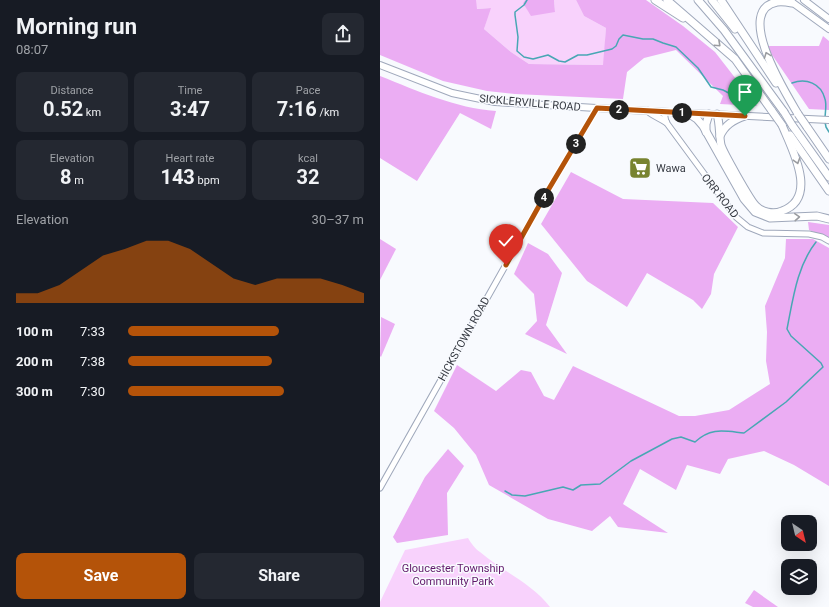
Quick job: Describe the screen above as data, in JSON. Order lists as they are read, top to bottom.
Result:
{
  "streets": {
    "main road": ["SICKLERVILLE ROAD"],
    "street": ["ORR ROAD", "HICKSTOWN ROAD"]
  },
  "crossings": [
    ["SICKLERVILLE ROAD", "ORR ROAD"],
    ["SICKLERVILLE ROAD", "HICKSTOWN ROAD"]
  ],
  "parks": ["Gloucester Township Community Park"],
  "places": {
    "supermarket": ["Wawa"]
  },
  "north": "bottom right",
  "page": {
    "heading": ["Morning run", "08:07"],
    "stats": [
      ["Distance", "0.52 km"],
      ["Time", "3:47"],
      ["Pace", "7:16 /km"],
      ["Elevation", "8 m"],
      ["Heart rate", "143 bpm"],
      ["kcal", "32"]
    ],
    "pins": [
      "2",
      "1",
      "3",
      "4"
    ],
    "chart": ["Elevation", "30–37 m"],
    "list": [
      {
        "name": "100 m",
        "note": "7:33"
      },
      {
        "name": "200 m",
        "note": "7:38"
      },
      {
        "name": "300 m",
        "note": "7:30"
      }
    ],
    "buttons": ["Save", "Share"]
  }
}
